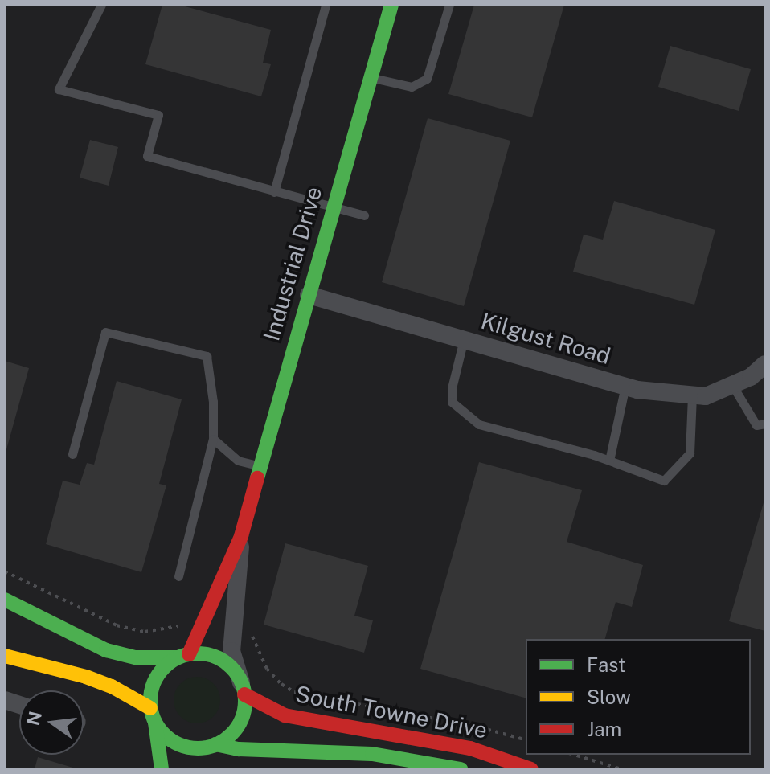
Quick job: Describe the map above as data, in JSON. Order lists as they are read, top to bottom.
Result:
{
  "streets": {
    "street": ["Industrial Drive", "Kilgust Road", "South Towne Drive"]
  },
  "crossings": [
    ["Industrial Drive", "Kilgust Road"],
    ["Industrial Drive", "South Towne Drive"]
  ],
  "legend": ["Fast", "Slow", "Jam"],
  "north": "left"
}
